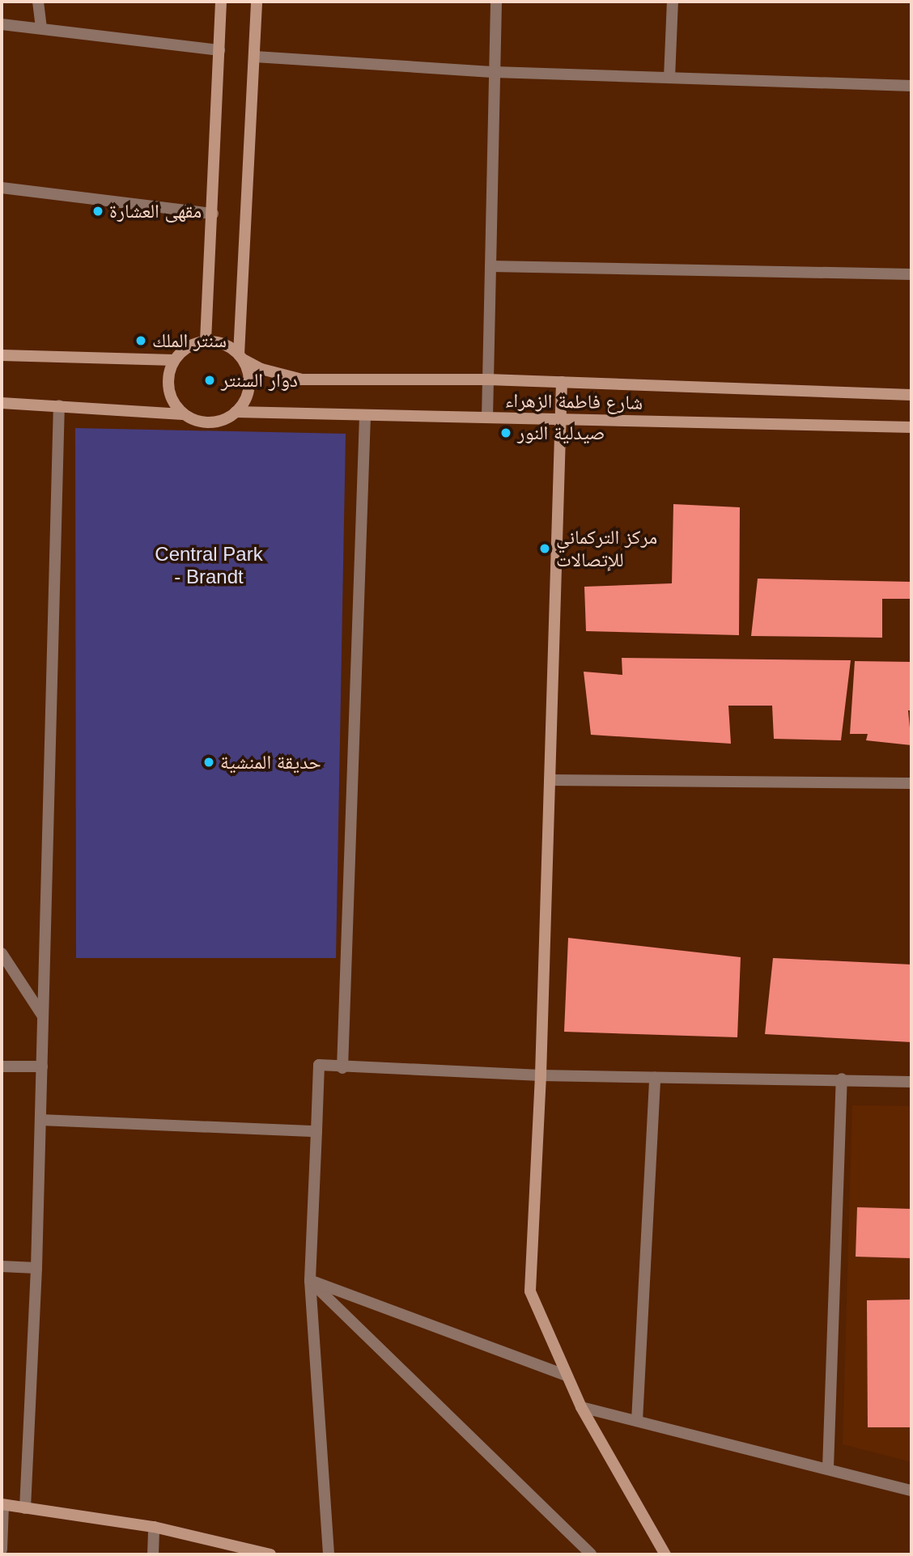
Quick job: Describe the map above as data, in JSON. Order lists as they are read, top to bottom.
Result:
{
  "streets": {
    "main road": ["شارع فاطمة الزهراء"]
  },
  "parks": ["Central Park - Brandt"],
  "places": [
    "مقهى العشارة",
    "سنتر الملك",
    "دوار السنتر",
    "صيدلية النور",
    "مركز التركماني للإتصالات",
    "حديقة المنشية"
  ]
}
